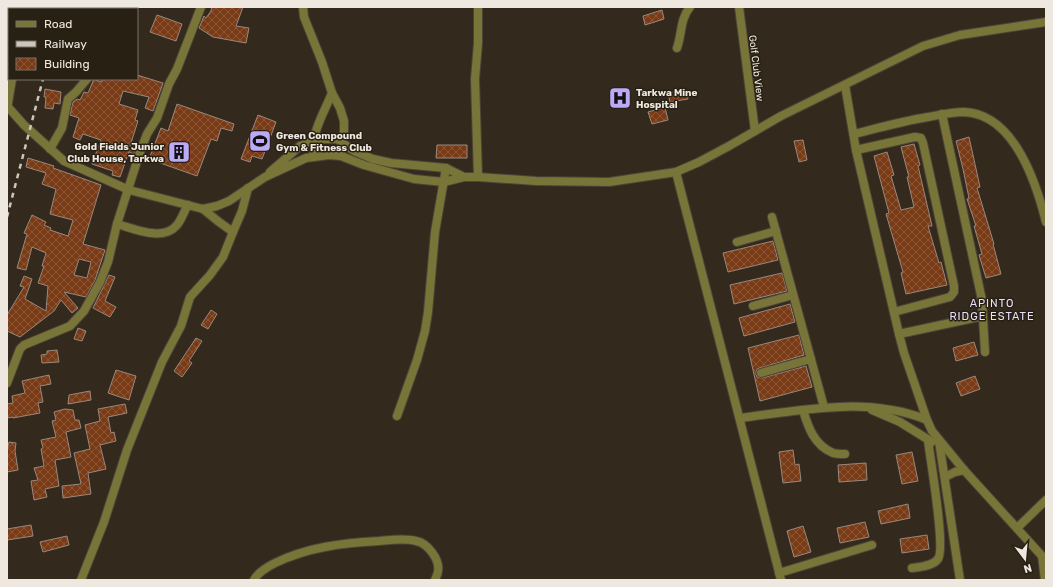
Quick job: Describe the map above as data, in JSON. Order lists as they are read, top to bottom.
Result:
{
  "streets": {
    "street": ["Golf Club View"]
  },
  "districts": ["APINTO RIDGE ESTATE"],
  "places": {
    "hospital": ["Tarkwa Mine Hospital"],
    "sports": ["Green Compound Gym & Fitness Club"],
    "building": ["Gold Fields Junior Club House, Tarkwa"]
  },
  "legend": ["Road", "Railway", "Building"],
  "north": "bottom"
}
